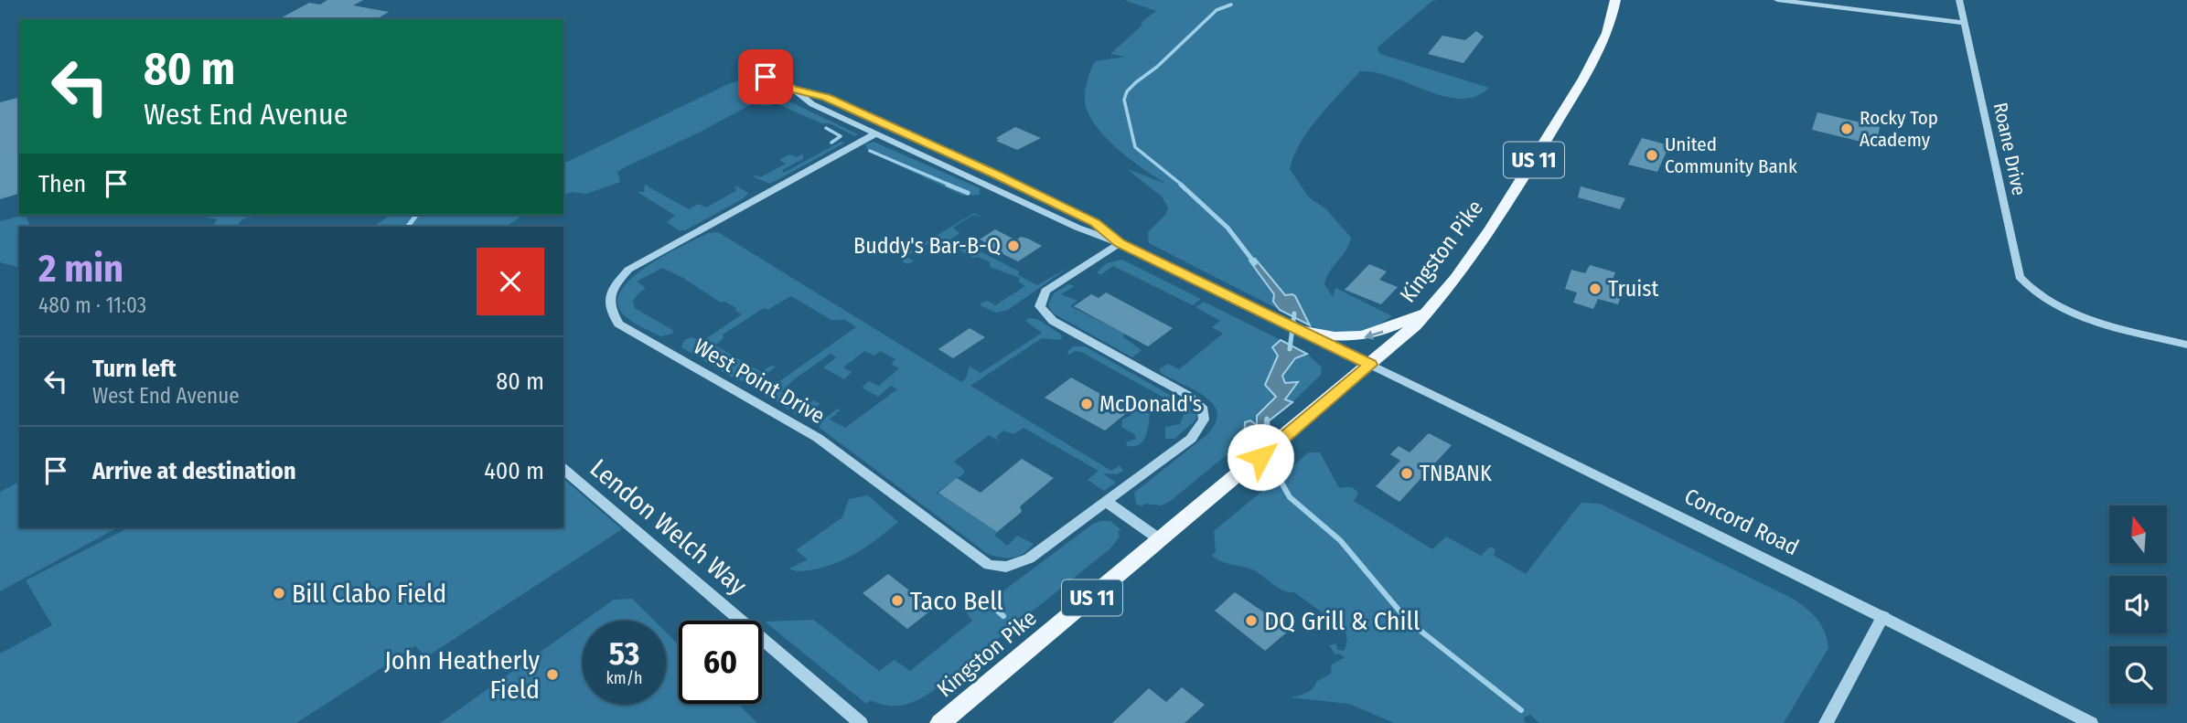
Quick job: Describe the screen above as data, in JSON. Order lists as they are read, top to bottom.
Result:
{
  "streets": {
    "main road": ["US 11", "Kingston Pike"],
    "street": [
      "Roane Drive",
      "West Point Drive",
      "Concord Road",
      "Lendon Welch Way"
    ]
  },
  "crossings": [
    ["Kingston Pike", "Concord Road"]
  ],
  "places": [
    "Rocky Top Academy",
    "United Community Bank",
    "Buddy's Bar-B-Q",
    "Truist",
    "McDonald's",
    "TNBANK",
    "Bill Clabo Field",
    "Taco Bell",
    "DQ Grill & Chill",
    "John Heatherly Field"
  ],
  "north": "top",
  "page": {
    "turn": ["80 m", "West End Avenue"],
    "then": "Then",
    "heading": ["2 min", "480 m · 11:03"],
    "list": [
      {
        "name": "Turn left",
        "note": "West End Avenue",
        "value": "80 m"
      },
      {
        "name": "Arrive at destination",
        "value": "400 m"
      }
    ],
    "speed": "53 km/h",
    "limit": "60"
  }
}
